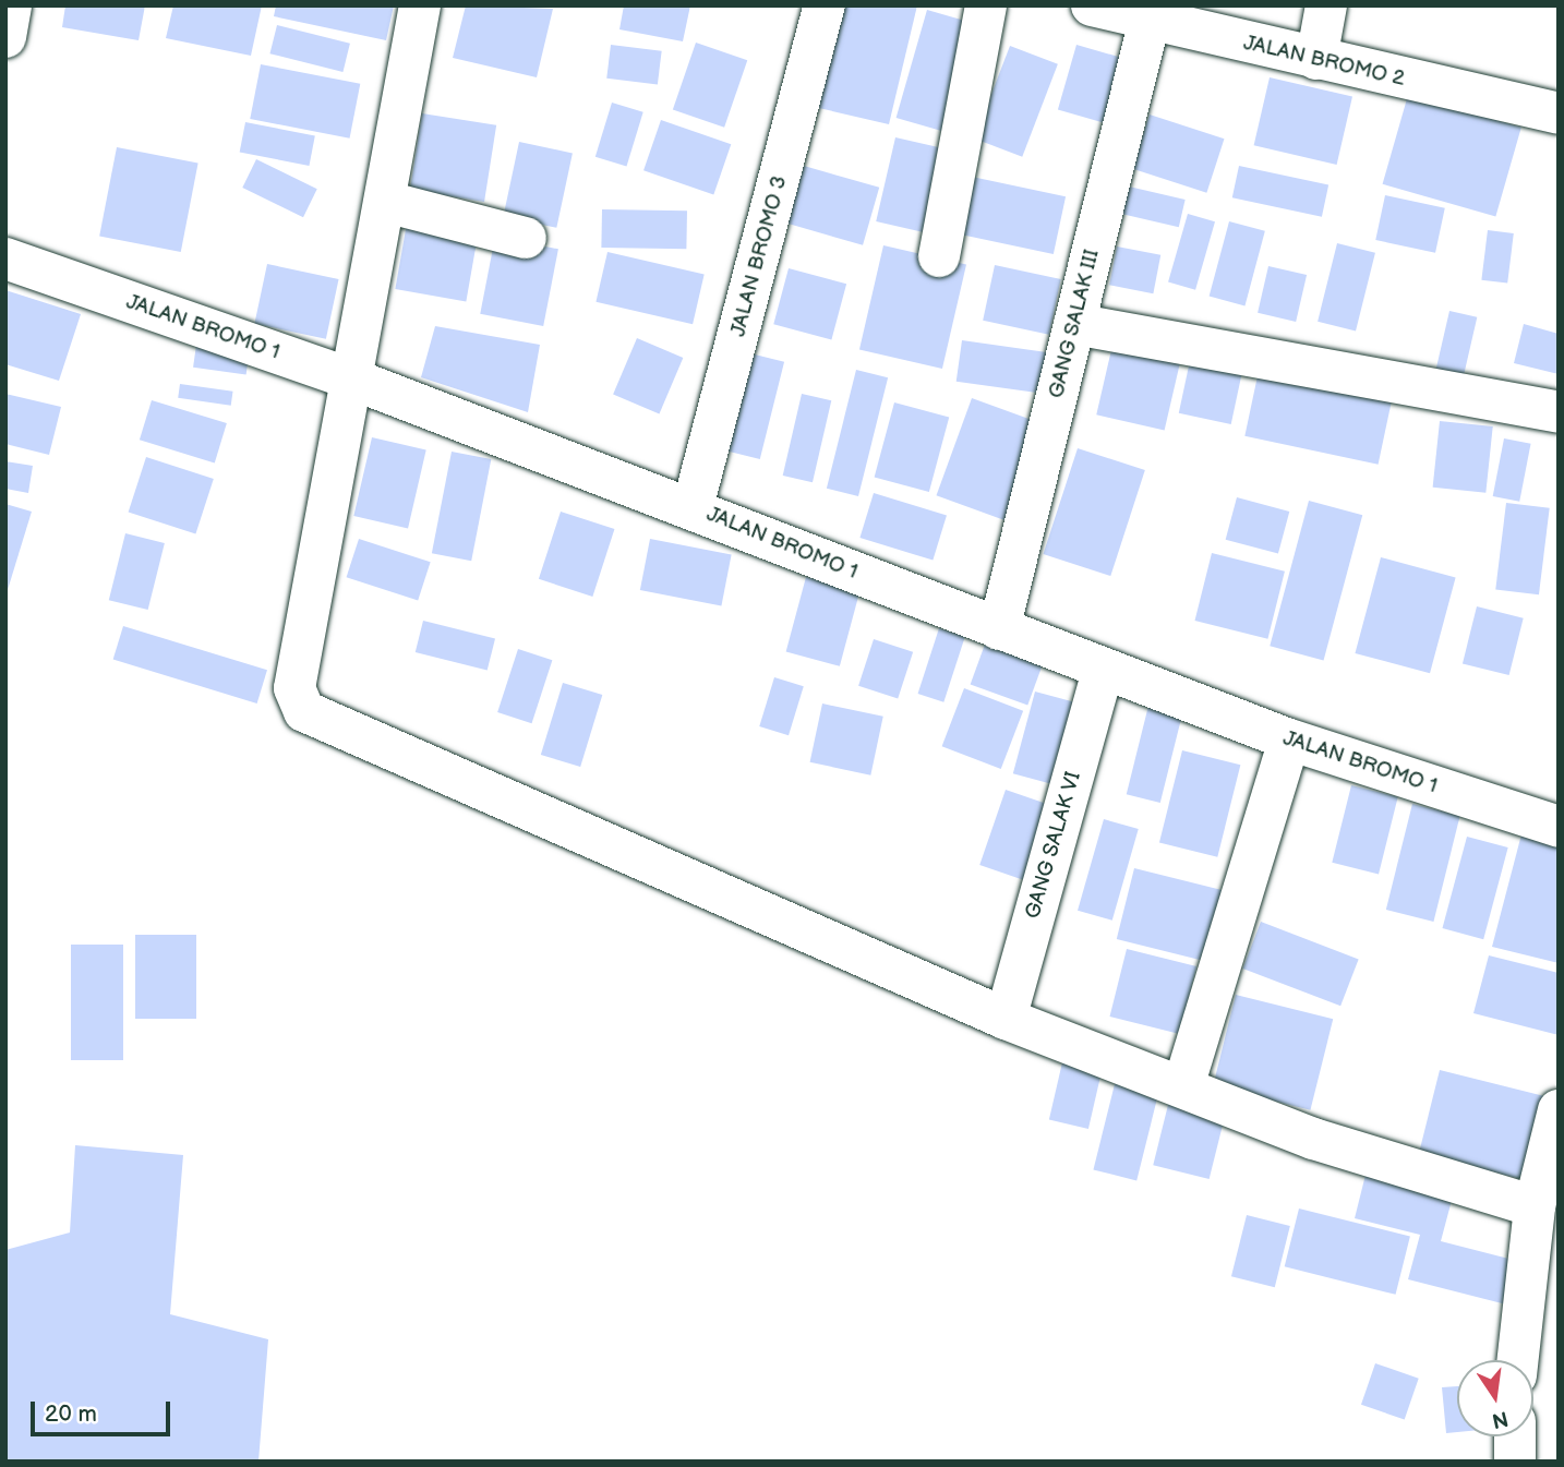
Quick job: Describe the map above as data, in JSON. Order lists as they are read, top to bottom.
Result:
{
  "streets": {
    "street": [
      "JALAN BROMO 2",
      "JALAN BROMO 3",
      "GANG SALAK III",
      "JALAN BROMO 1",
      "GANG SALAK VI"
    ]
  },
  "crossings": [
    ["JALAN BROMO 2", "GANG SALAK III"],
    ["JALAN BROMO 3", "JALAN BROMO 1"],
    ["GANG SALAK III", "JALAN BROMO 1"],
    ["JALAN BROMO 1", "GANG SALAK VI"]
  ],
  "scale_bar": "20 m",
  "north": "bottom"
}
